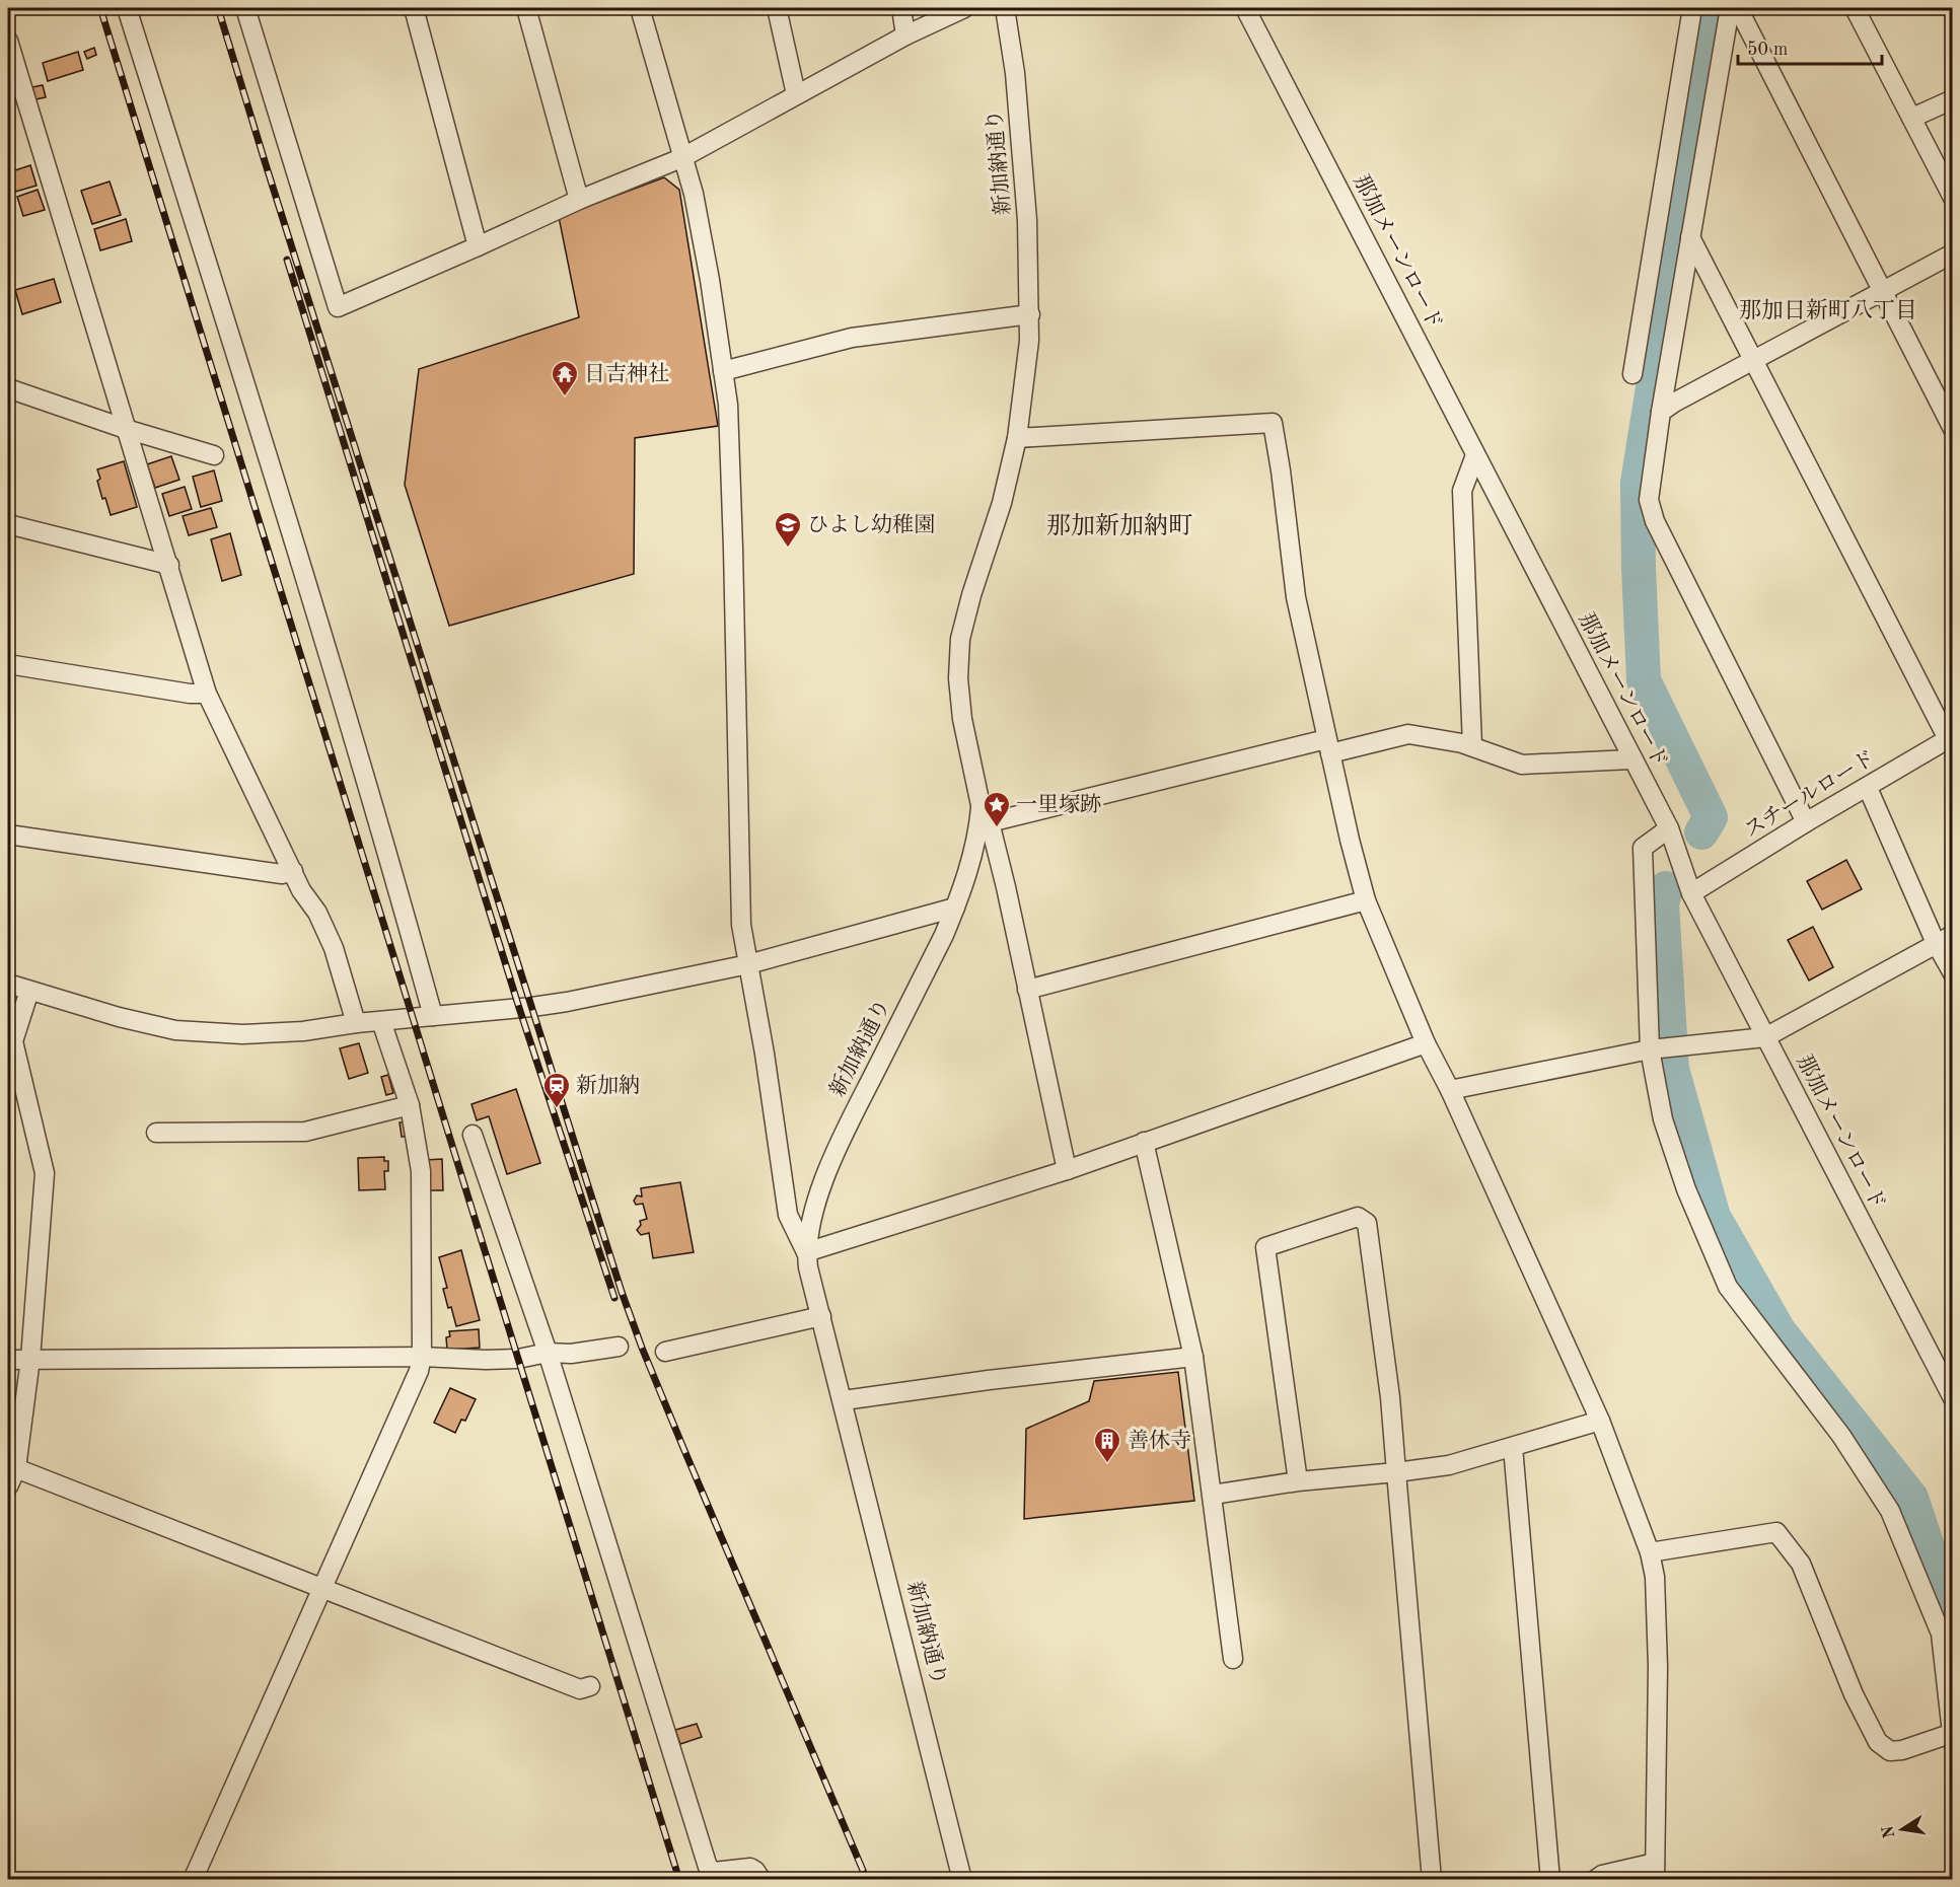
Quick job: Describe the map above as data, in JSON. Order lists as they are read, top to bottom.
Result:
{
  "streets": {
    "street": ["新加納通り", "那加メーンロード", "スチールロード"]
  },
  "crossings": [
    ["那加メーンロード", "スチールロード"]
  ],
  "districts": ["那加日新町八丁目", "那加新加納町"],
  "places": {
    "temple": ["日吉神社"],
    "school or university": ["ひよし幼稚園"],
    "place": ["一里塚跡"],
    "station": ["新加納"],
    "building": ["善休寺"]
  },
  "scale_bar": "50 m",
  "north": "left"
}
